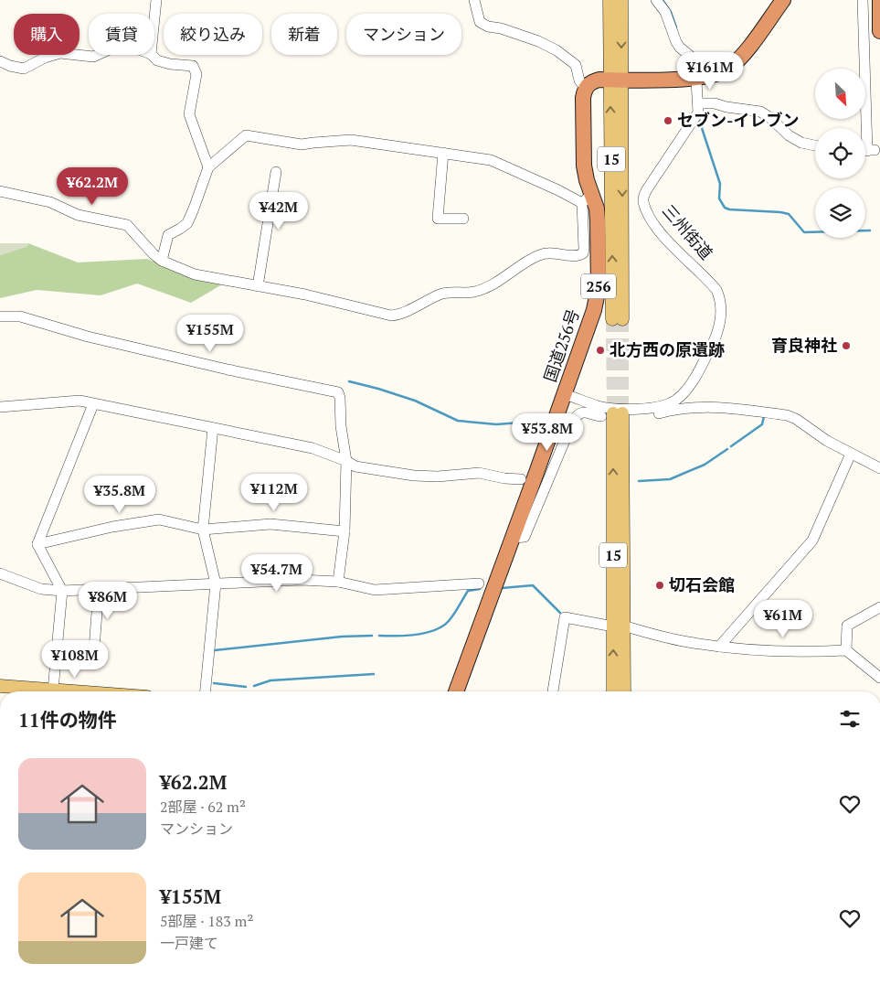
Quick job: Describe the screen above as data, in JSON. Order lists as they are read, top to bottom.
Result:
{
  "streets": {
    "highway": ["256", "国道256号"],
    "main road": ["15"],
    "street": ["三州街道"]
  },
  "crossings": [
    ["三州街道", "国道256号"]
  ],
  "places": [
    "セブン-イレブン",
    "育良神社",
    "北方西の原遺跡",
    "切石会館"
  ],
  "north": "bottom right",
  "page": {
    "chip": [
      "購入",
      "賃貸",
      "絞り込み",
      "新着",
      "マンション"
    ],
    "price": [
      "¥161M",
      "¥62.2M",
      "¥42M",
      "¥155M",
      "¥53.8M",
      "¥112M",
      "¥35.8M",
      "¥54.7M",
      "¥86M",
      "¥61M",
      "¥108M"
    ],
    "heading": "11件の物件",
    "list": [
      {
        "name": "¥62.2M",
        "note": "2部屋 · 62 m² · マンション"
      },
      {
        "name": "¥155M",
        "note": "5部屋 · 183 m² · 一戸建て"
      }
    ]
  }
}
